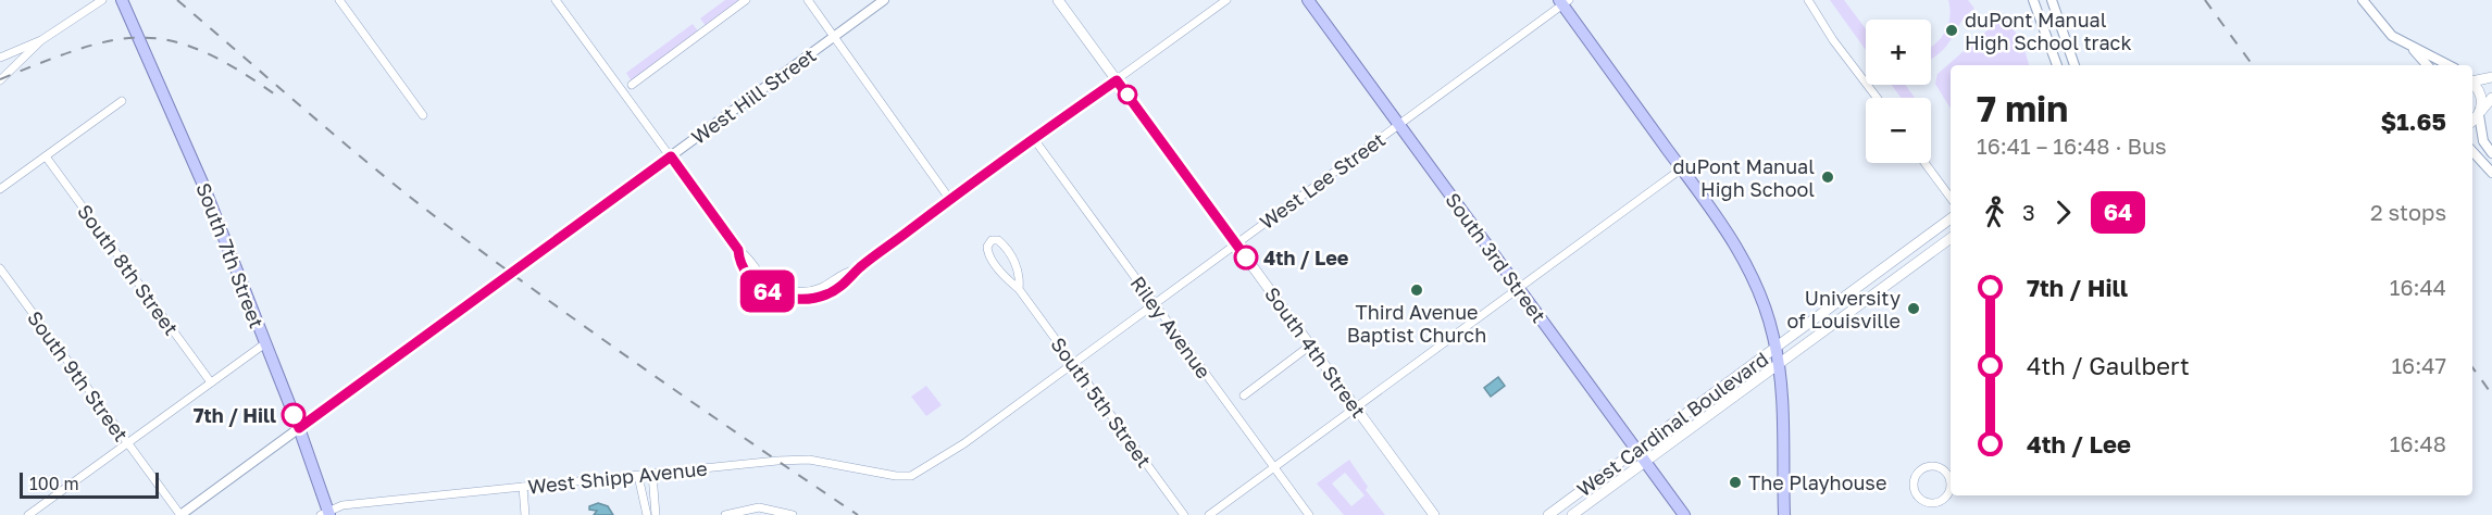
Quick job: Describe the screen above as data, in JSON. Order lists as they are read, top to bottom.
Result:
{
  "streets": {
    "main road": [
      "South 7th Street",
      "South 3rd Street",
      "South 4th Street",
      "West Cardinal Boulevard"
    ],
    "street": [
      "West Hill Street",
      "West Lee Street",
      "South 8th Street",
      "Riley Avenue",
      "South 9th Street",
      "South 5th Street",
      "West Shipp Avenue"
    ]
  },
  "crossings": [
    ["West Hill Street", "South 7th Street"],
    ["West Hill Street", "South 9th Street"],
    ["West Lee Street", "South 3rd Street"],
    ["West Lee Street", "Riley Avenue"],
    ["West Lee Street", "South 4th Street"],
    ["West Lee Street", "South 5th Street"],
    ["West Lee Street", "West Shipp Avenue"],
    ["South 7th Street", "West Shipp Avenue"],
    ["South 3rd Street", "West Cardinal Boulevard"]
  ],
  "places": [
    "duPont Manual High School track",
    "duPont Manual High School",
    "4th / Lee",
    "Third Avenue Baptist Church",
    "University of Louisville",
    "7th / Hill",
    "The Playhouse"
  ],
  "lines": ["bus line 64"],
  "scale_bar": "100 m",
  "page": {
    "on_map": "64",
    "map_buttons": ["+", "−"],
    "heading": ["7 min", "16:41 – 16:48 · Bus", "$1.65"],
    "legs": ["3", "64", "2 stops"],
    "list": [
      {
        "name": "7th / Hill",
        "value": "16:44"
      },
      {
        "name": "4th / Gaulbert",
        "value": "16:47"
      },
      {
        "name": "4th / Lee",
        "value": "16:48"
      }
    ],
    "scale": "100 m"
  }
}
